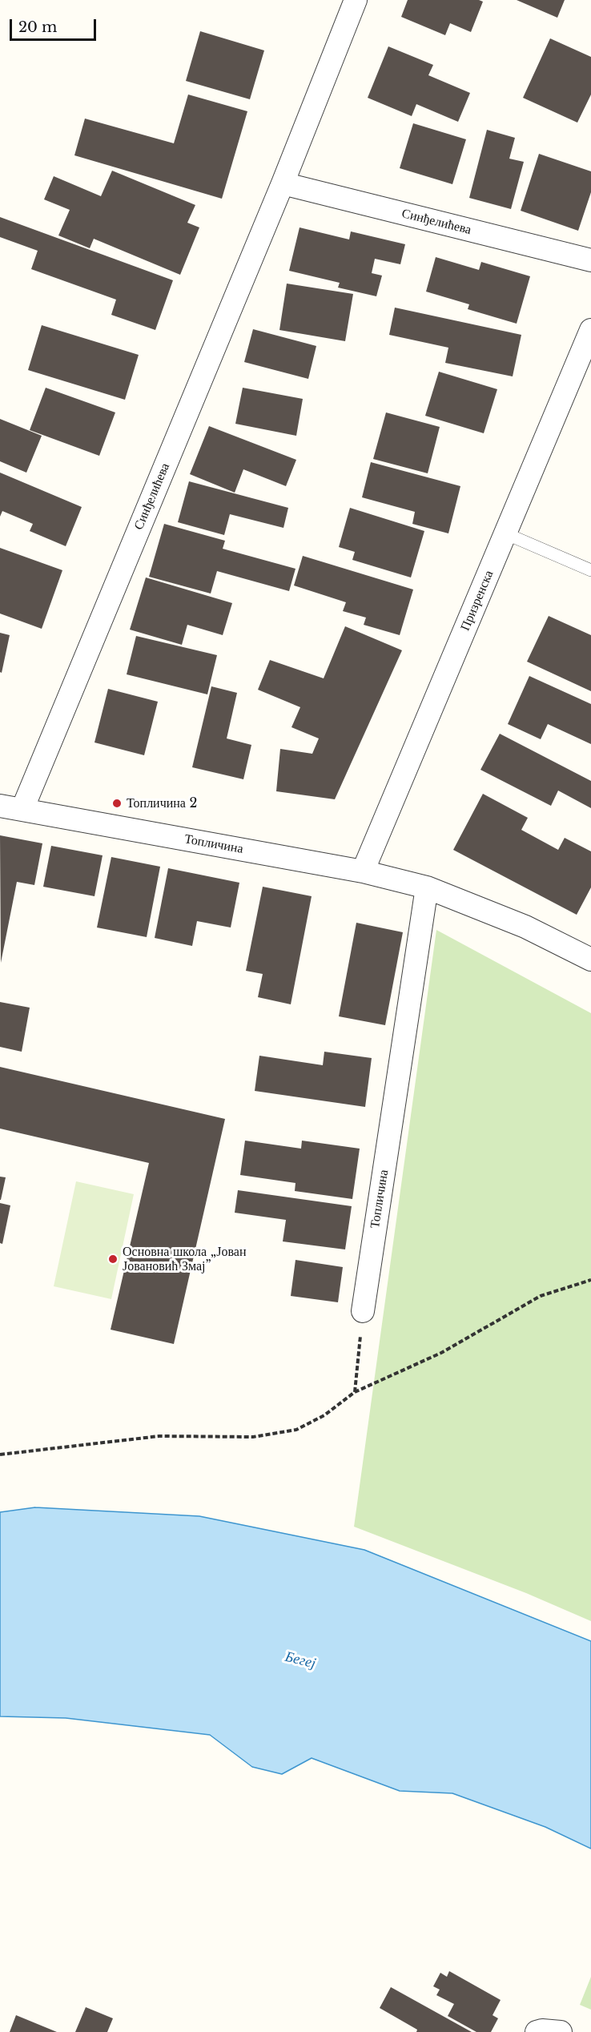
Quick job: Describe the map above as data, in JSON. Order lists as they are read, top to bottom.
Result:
{
  "streets": {
    "street": ["Синђелићева", "Призренска", "Топличина"]
  },
  "crossings": [
    ["Синђелићева", "Топличина"],
    ["Призренска", "Топличина"]
  ],
  "water": ["Бегеј"],
  "places": ["Топличина 2", "Основна школа „Јован Јовановић Змај”"],
  "scale_bar": "20 m"
}
